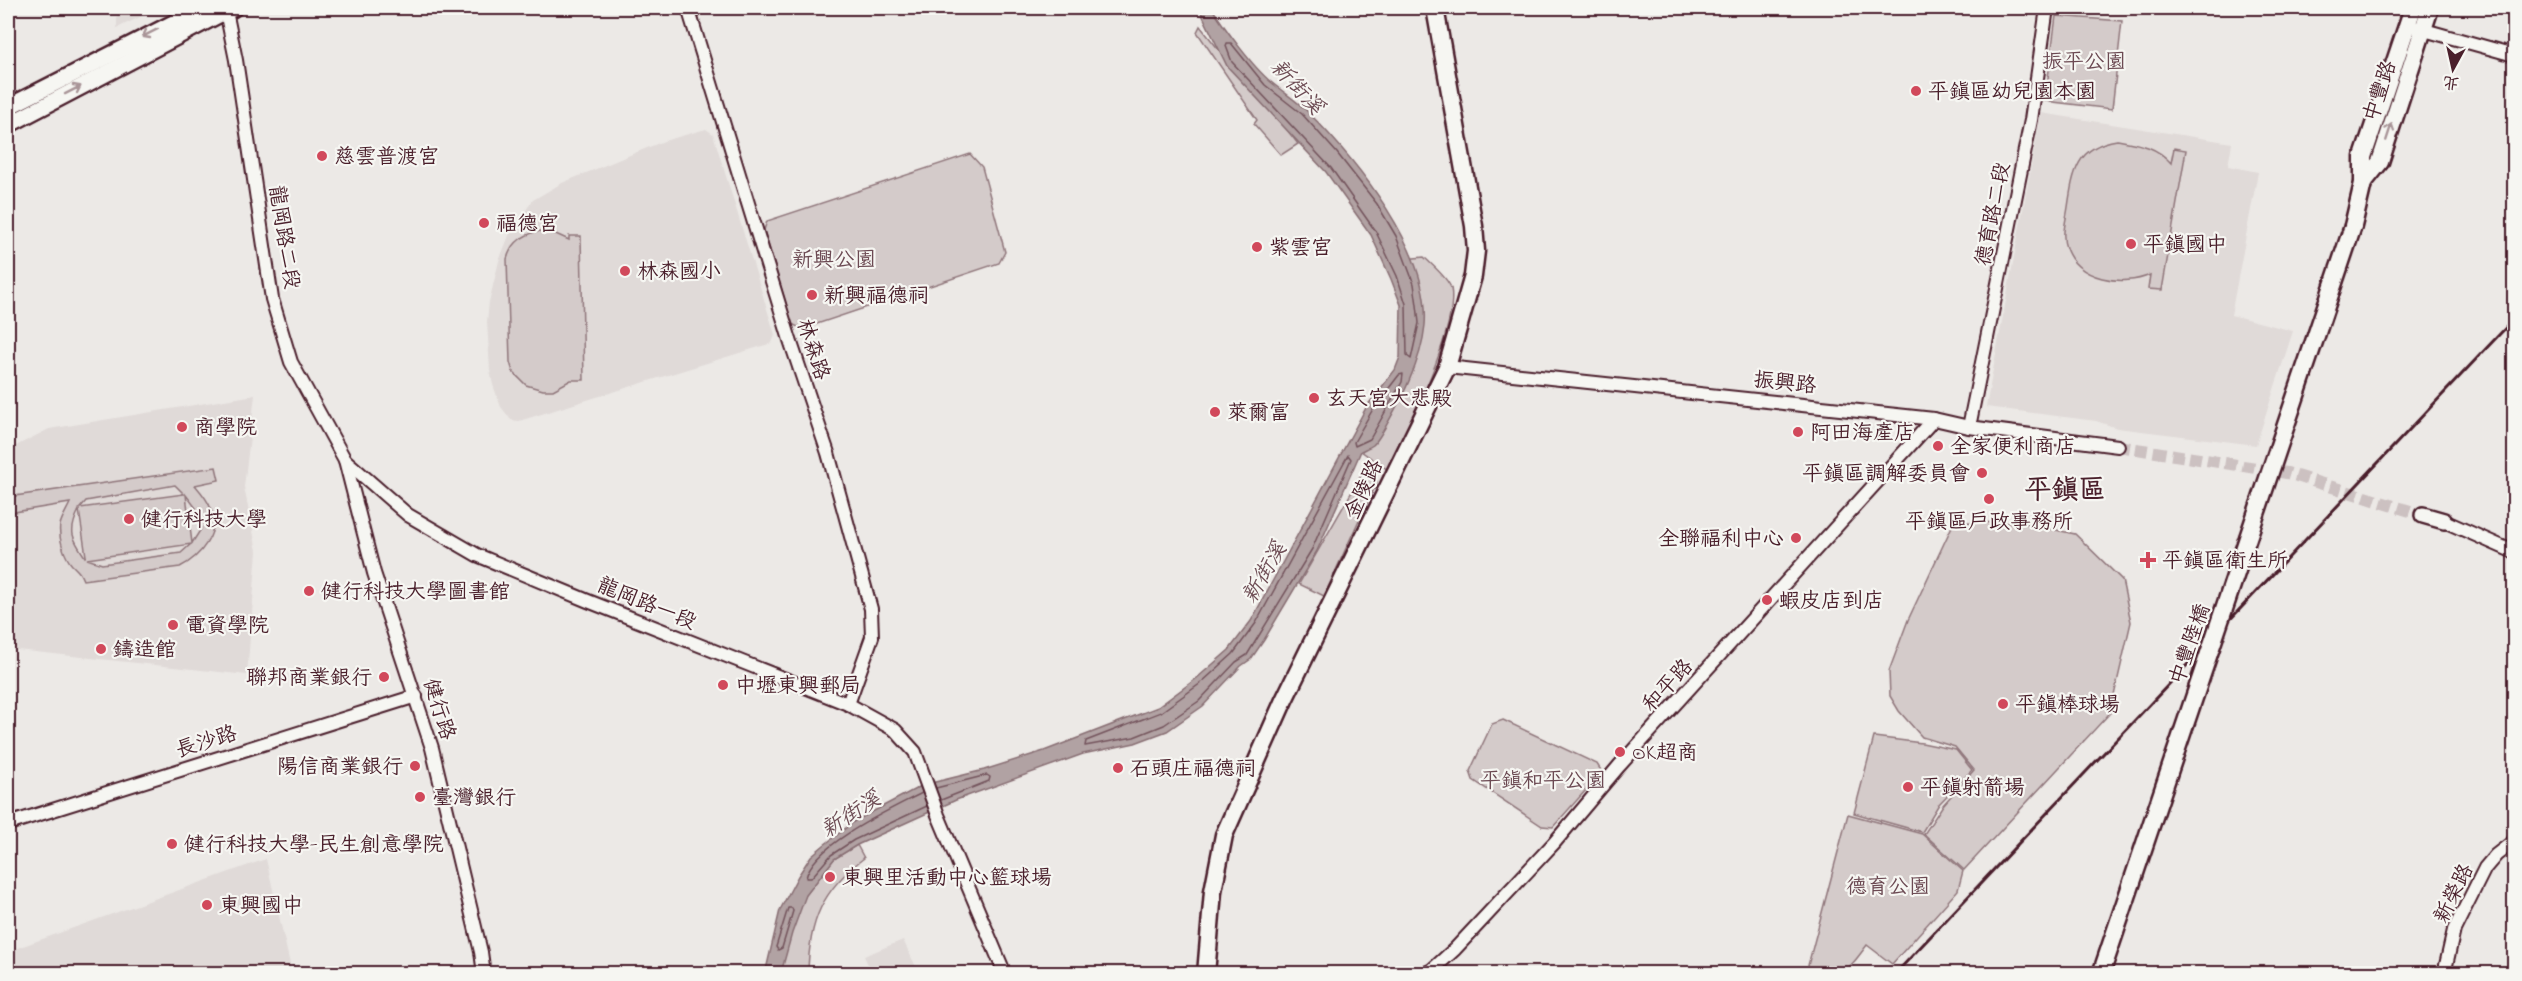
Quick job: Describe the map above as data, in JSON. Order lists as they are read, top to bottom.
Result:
{
  "streets": {
    "main road": ["中豐路", "金陵路", "中豐陸橋"],
    "street": [
      "德育路二段",
      "龍岡路二段",
      "林森路",
      "振興路",
      "龍岡路一段",
      "和平路",
      "健行路",
      "長沙路",
      "新榮路"
    ]
  },
  "crossings": [
    ["中豐路", "中豐陸橋"],
    ["德育路二段", "振興路"],
    ["龍岡路二段", "龍岡路一段"],
    ["龍岡路二段", "健行路"],
    ["林森路", "龍岡路一段"],
    ["振興路", "金陵路"],
    ["振興路", "和平路"],
    ["龍岡路一段", "健行路"],
    ["健行路", "長沙路"]
  ],
  "districts": ["平鎮區"],
  "water": ["新街溪"],
  "parks": [
    "振平公園",
    "新興公園",
    "平鎮和平公園",
    "德育公園"
  ],
  "places": {
    "other": [
      "平鎮區幼兒園本園",
      "慈雲普渡宮",
      "福德宮",
      "平鎮國中",
      "紫雲宮",
      "林森國小",
      "新興福德祠",
      "玄天宮大悲殿",
      "萊爾富",
      "商學院",
      "阿田海產店",
      "全家便利商店",
      "平鎮區調解委員會",
      "平鎮區戶政事務所",
      "健行科技大學",
      "全聯福利中心",
      "健行科技大學圖書館",
      "蝦皮店到店",
      "電資學院",
      "鑄造館",
      "聯邦商業銀行",
      "中壢東興郵局",
      "平鎮棒球場",
      "OK超商",
      "陽信商業銀行",
      "石頭庄福德祠",
      "平鎮射箭場",
      "臺灣銀行",
      "健行科技大學-民生創意學院",
      "東興里活動中心籃球場",
      "東興國中"
    ],
    "health": ["平鎮區衛生所"]
  },
  "north": "bottom"
}
